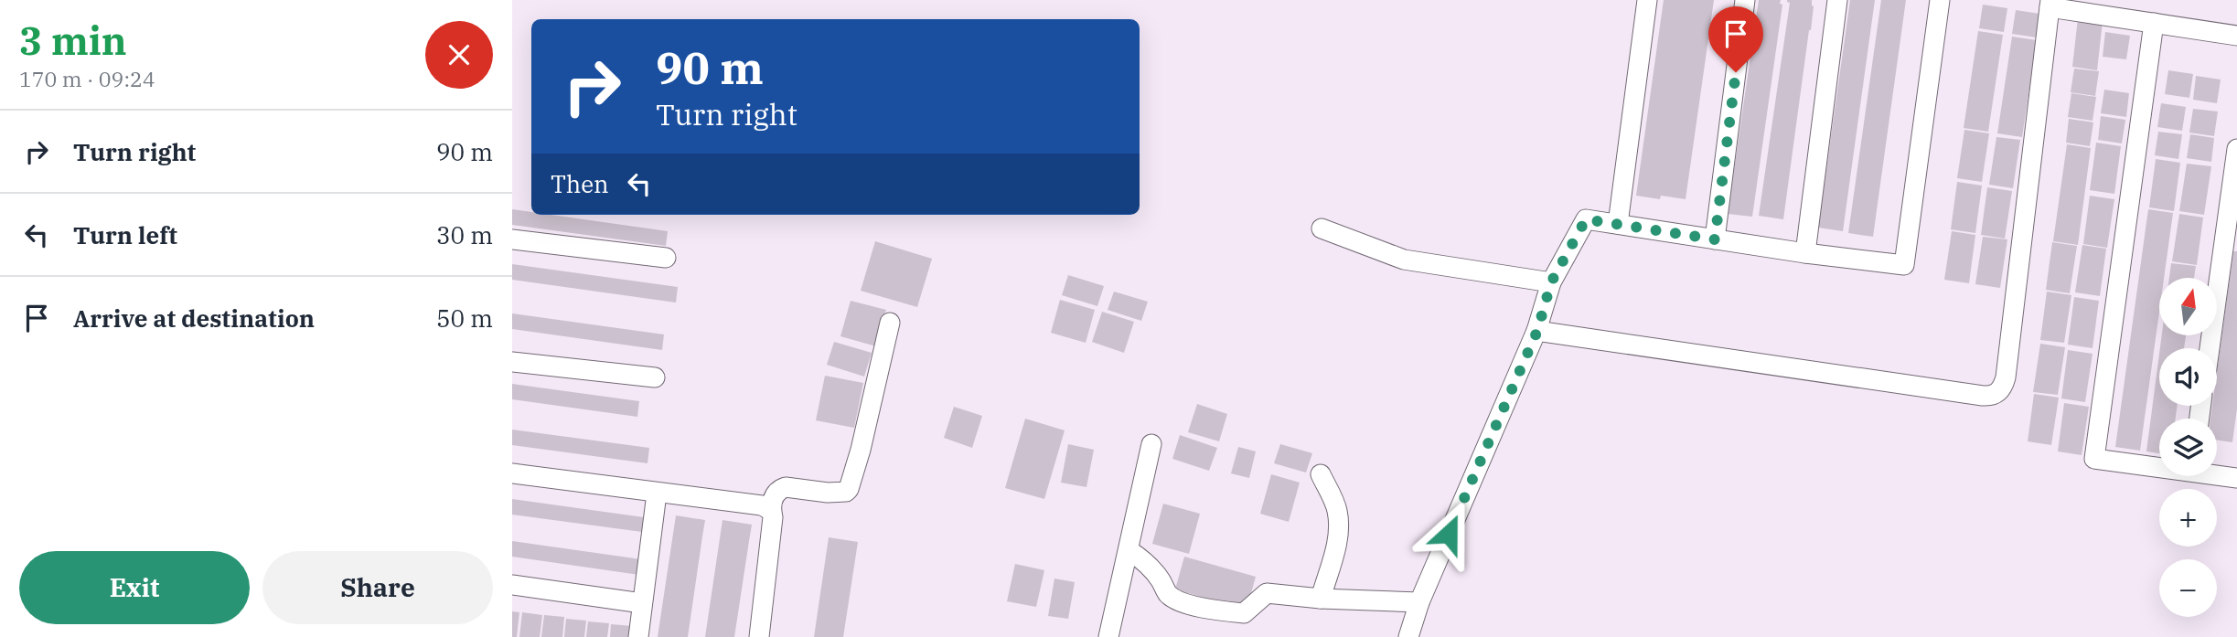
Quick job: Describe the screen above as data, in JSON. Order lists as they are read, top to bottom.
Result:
{
  "north": "top",
  "page": {
    "heading": ["3 min", "170 m · 09:24"],
    "turn": ["90 m", "Turn right"],
    "list": [
      {
        "name": "Turn right",
        "value": "90 m"
      },
      {
        "name": "Turn left",
        "value": "30 m"
      },
      {
        "name": "Arrive at destination",
        "value": "50 m"
      }
    ],
    "then": "Then",
    "map_buttons": ["+", "−"],
    "buttons": ["Exit", "Share"]
  }
}
